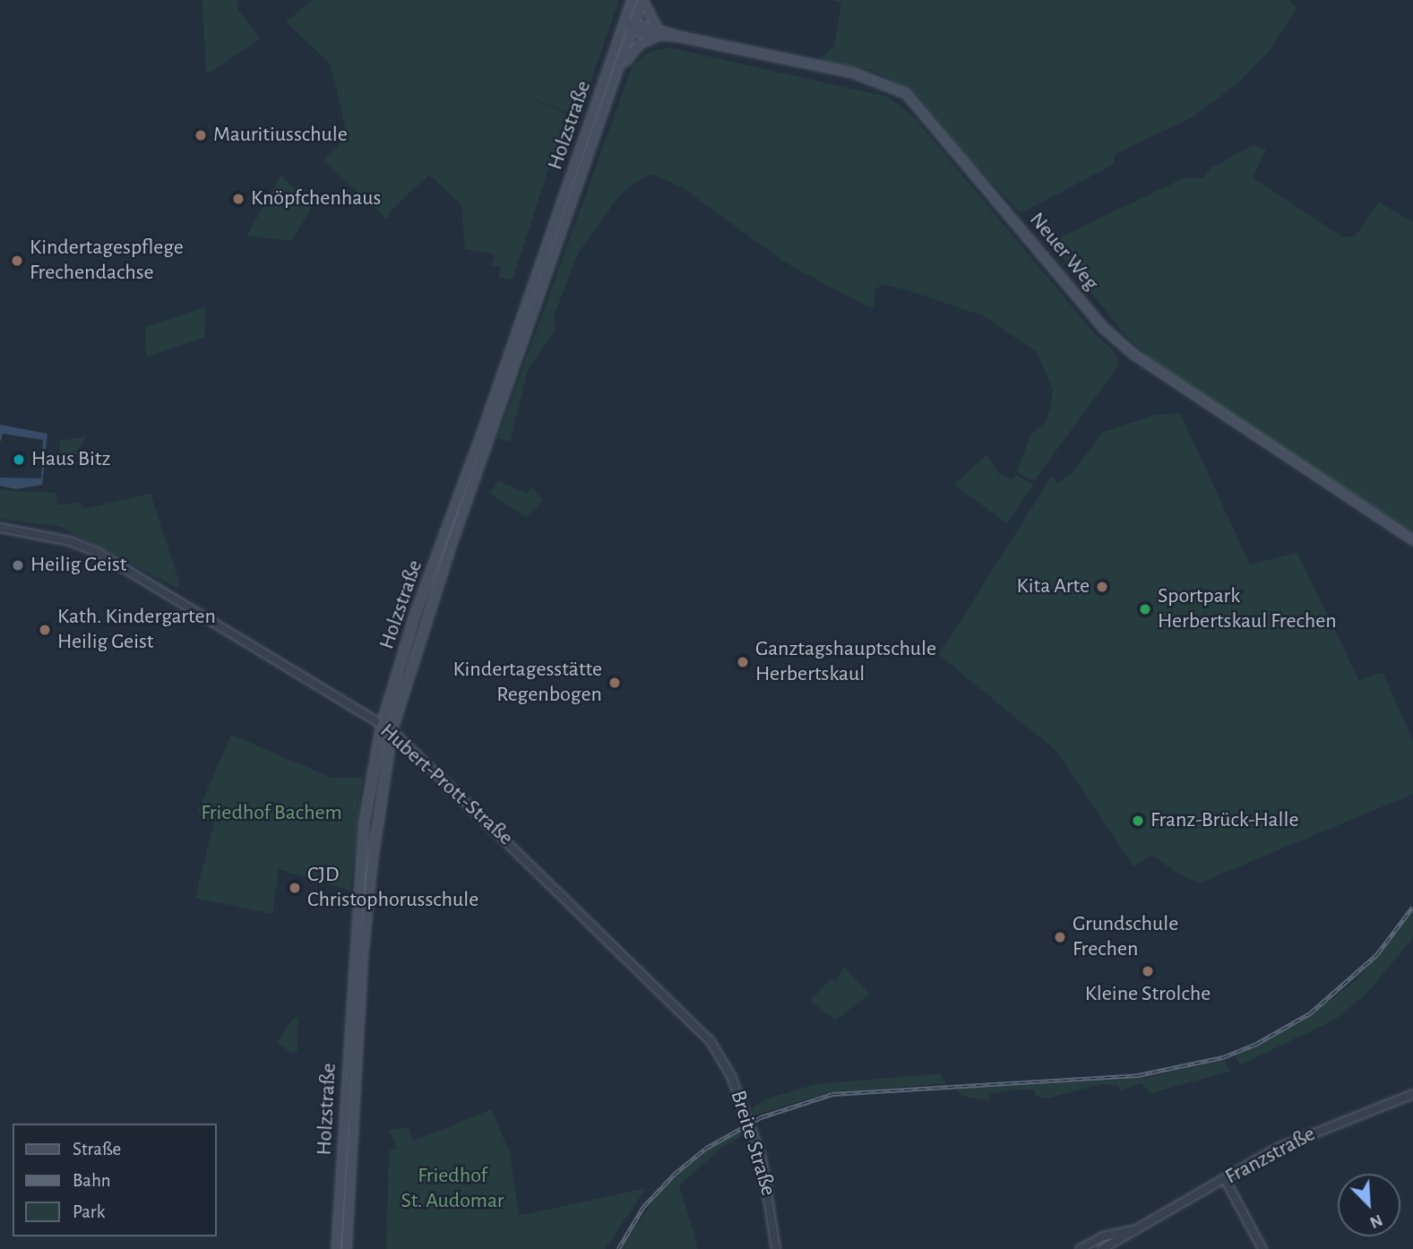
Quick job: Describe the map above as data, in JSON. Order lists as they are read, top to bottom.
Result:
{
  "streets": {
    "main road": ["Holzstraße", "Neuer Weg"],
    "street": ["Hubert-Prott-Straße", "Breite Straße", "Franzstraße"]
  },
  "crossings": [
    ["Holzstraße", "Neuer Weg"],
    ["Holzstraße", "Hubert-Prott-Straße"],
    ["Hubert-Prott-Straße", "Breite Straße"]
  ],
  "parks": ["Friedhof Bachem", "Friedhof St. Audomar"],
  "places": [
    "Mauritiusschule",
    "Knöpfchenhaus",
    "Kindertagespflege Frechendachse",
    "Haus Bitz",
    "Heilig Geist",
    "Kita Arte",
    "Sportpark Herbertskaul Frechen",
    "Kath. Kindergarten Heilig Geist",
    "Ganztagshauptschule Herbertskaul",
    "Kindertagesstätte Regenbogen",
    "Franz-Brück-Halle",
    "CJD Christophorusschule",
    "Grundschule Frechen",
    "Kleine Strolche"
  ],
  "legend": ["Straße", "Bahn", "Park"],
  "north": "bottom right"
}
